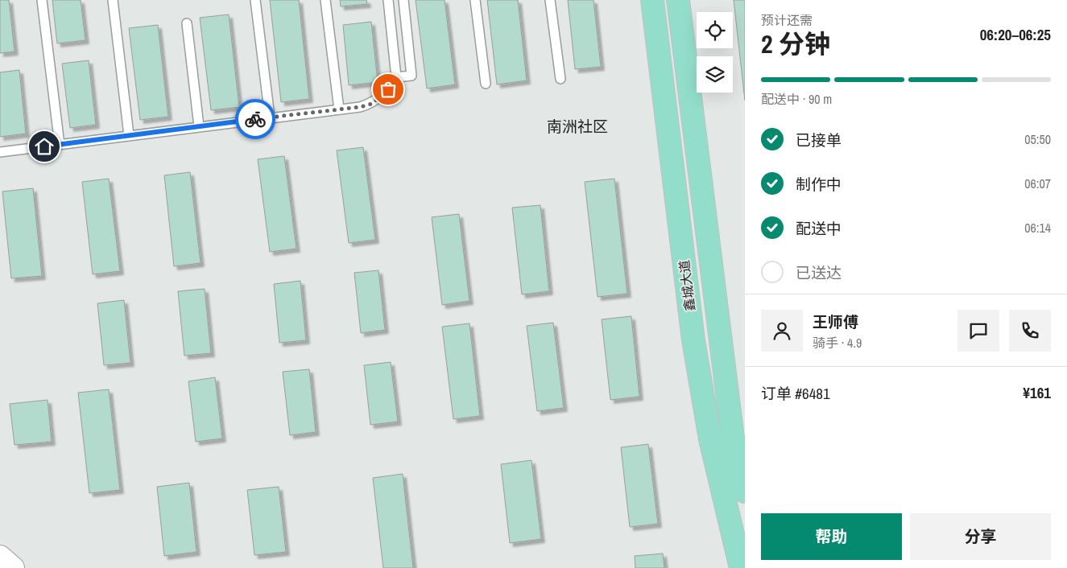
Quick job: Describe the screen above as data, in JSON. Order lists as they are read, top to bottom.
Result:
{
  "streets": {
    "main road": ["鑫城大道"]
  },
  "districts": ["南洲社区"],
  "page": {
    "heading": ["2 分钟", "预计还需", "06:20–06:25"],
    "panel": [
      "王师傅",
      "骑手 · 4.9",
      "订单 #6481",
      "¥161"
    ],
    "bar": "配送中 · 90 m",
    "list": [
      ["已接单", "05:50"],
      ["制作中", "06:07"],
      ["配送中", "06:14"],
      "已送达"
    ],
    "buttons": ["帮助", "分享"]
  }
}
